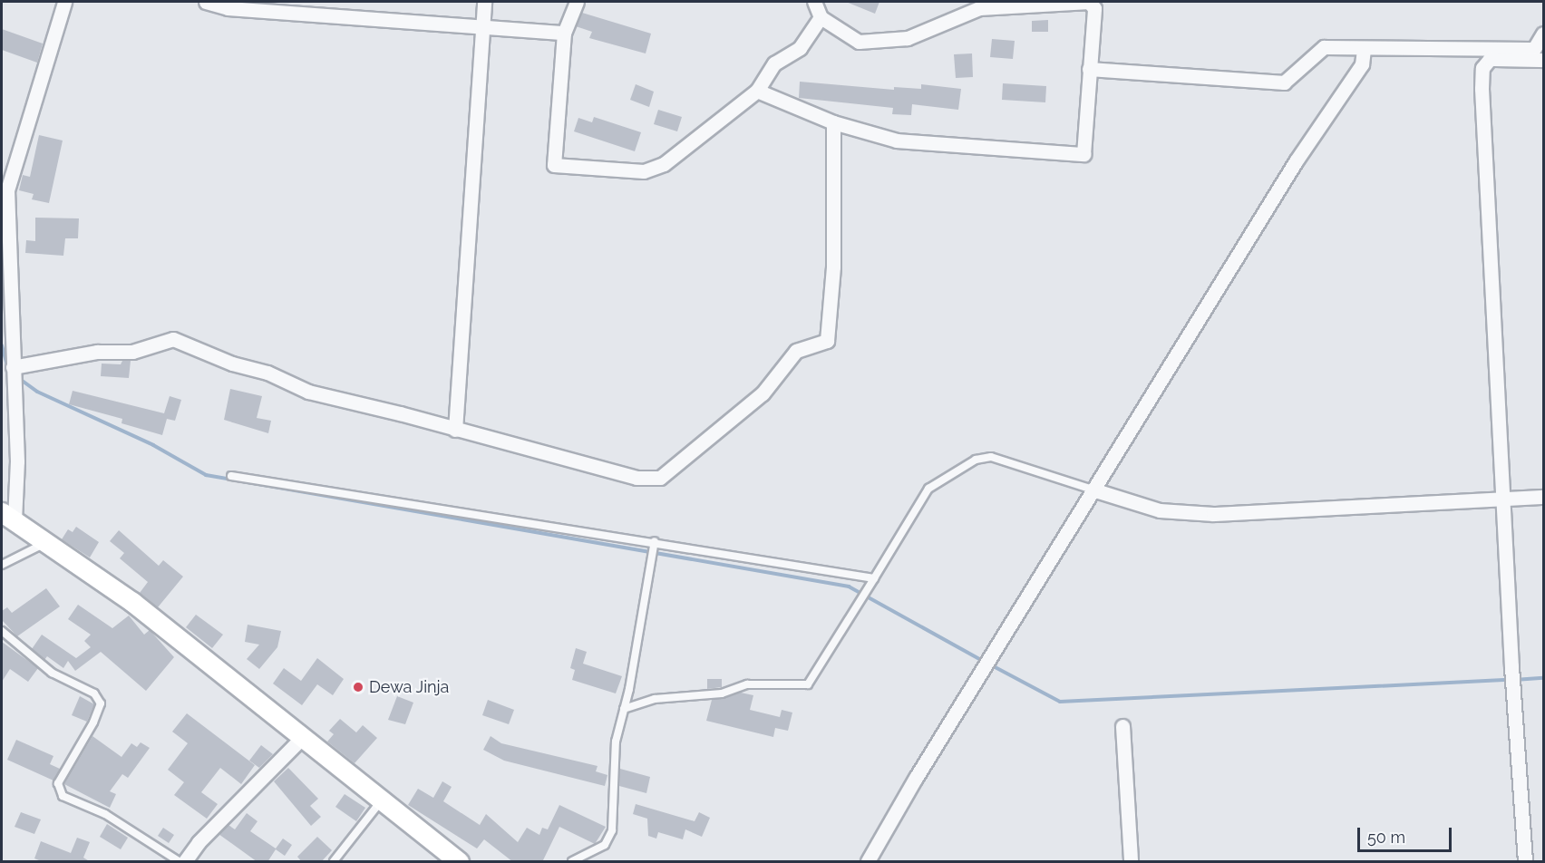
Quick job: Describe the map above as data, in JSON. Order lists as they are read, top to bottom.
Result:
{
  "places": ["Dewa Jinja"],
  "scale_bar": "50 m"
}
